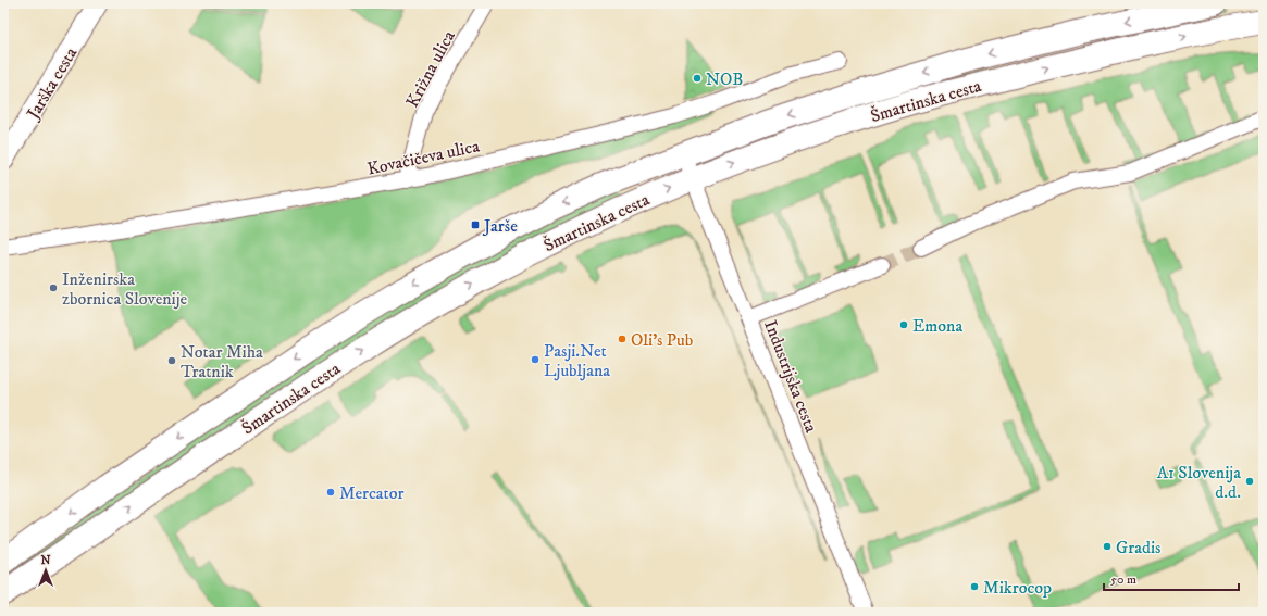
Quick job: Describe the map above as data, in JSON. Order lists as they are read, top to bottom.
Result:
{
  "streets": {
    "main road": ["Šmartinska cesta"],
    "street": [
      "Križna ulica",
      "Jarška cesta",
      "Kovačičeva ulica",
      "Industrijska cesta"
    ]
  },
  "crossings": [
    ["Križna ulica", "Kovačičeva ulica"],
    ["Šmartinska cesta", "Industrijska cesta"]
  ],
  "places": {
    "other": [
      "NOB",
      "Inženirska zbornica Slovenije",
      "Emona",
      "Oli's Pub",
      "Pasji.Net Ljubljana",
      "Notar Miha Tratnik",
      "A1 Slovenija d.d.",
      "Mercator",
      "Gradis",
      "Mikrocop"
    ],
    "transit": ["Jarše"]
  },
  "scale_bar": "50 m",
  "north": "top"
}
